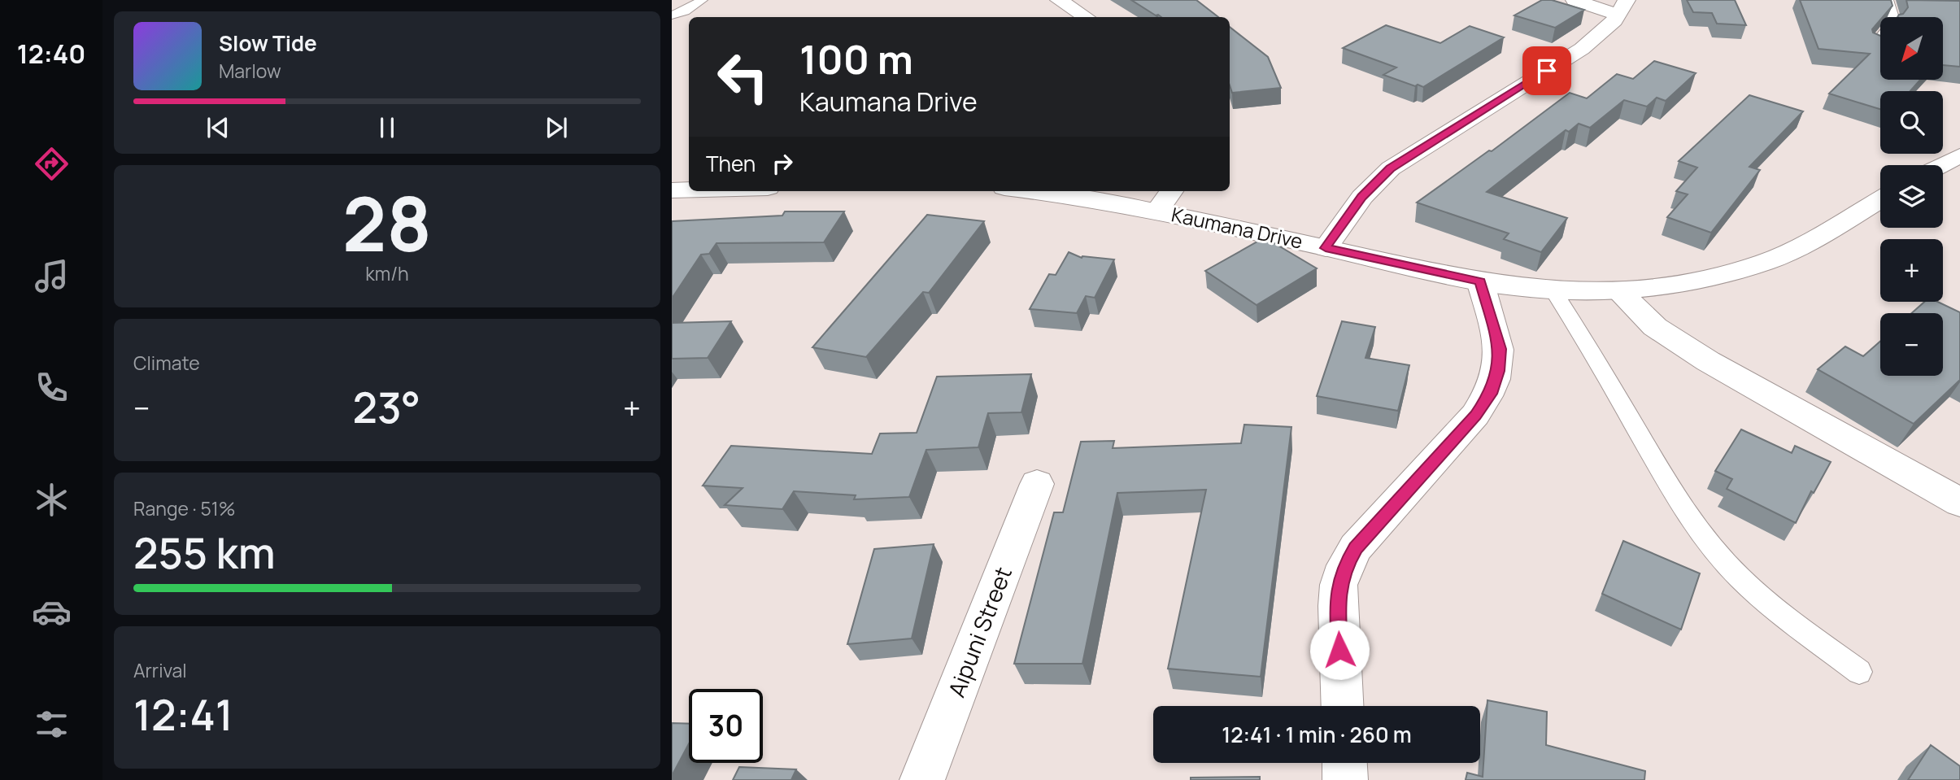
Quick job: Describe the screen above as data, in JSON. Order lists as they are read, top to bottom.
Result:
{
  "streets": {
    "street": ["Kaumana Drive", "Aipuni Street"]
  },
  "north": "bottom left",
  "page": {
    "tabs": "12:40",
    "map_buttons": ["+", "−"],
    "turn": ["100 m", "Kaumana Drive"],
    "song": ["Slow Tide", "Marlow"],
    "then": "Then",
    "tile": [
      ["28", "km/h"],
      "Climate",
      ["Range · 51%", "255 km"],
      ["Arrival", "12:41"]
    ],
    "heat": ["−", "23°", "+"],
    "limit": "30",
    "trip": "12:41 · 1 min · 260 m"
  }
}
